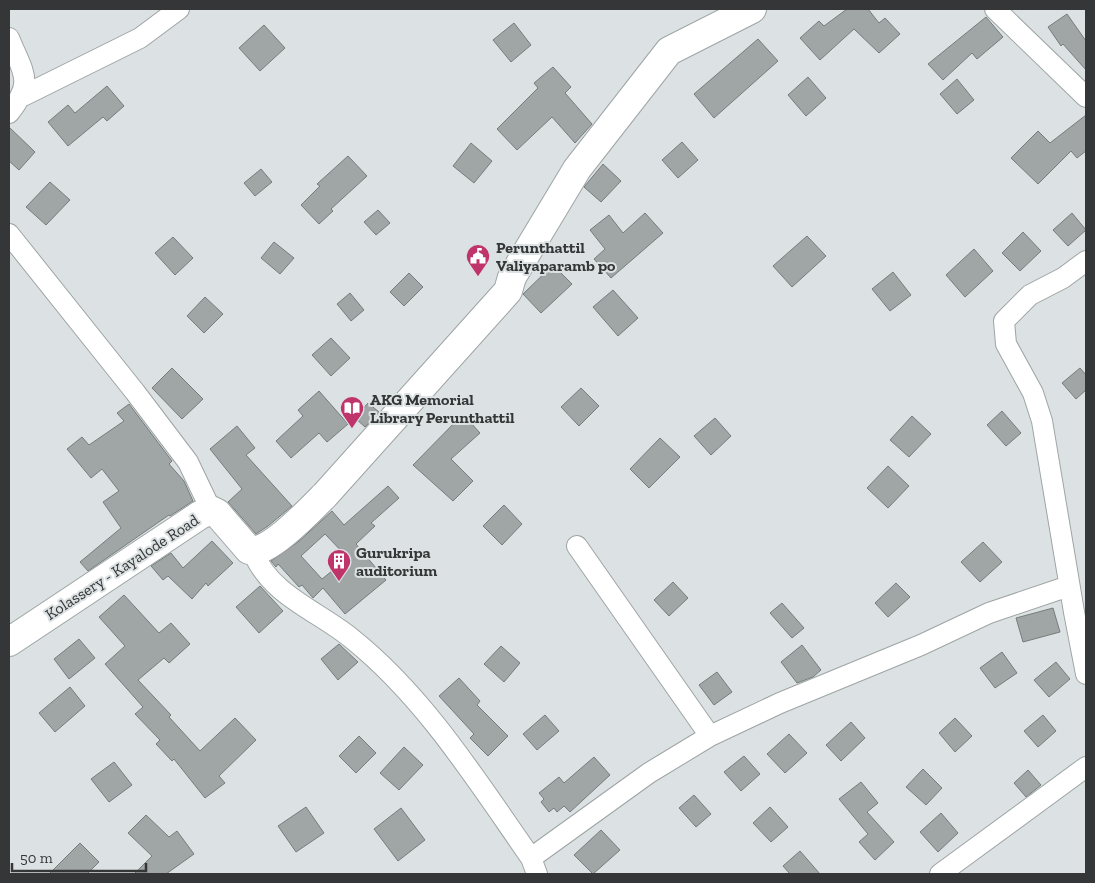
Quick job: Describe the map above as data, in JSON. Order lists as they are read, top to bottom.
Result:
{
  "streets": {
    "main road": ["Kolassery - Kayalode Road"]
  },
  "places": {
    "public building": ["Perunthattil Valiyaparamb po"],
    "library": ["AKG Memorial Library Perunthattil"],
    "building": ["Gurukripa auditorium"]
  },
  "scale_bar": "50 m"
}
